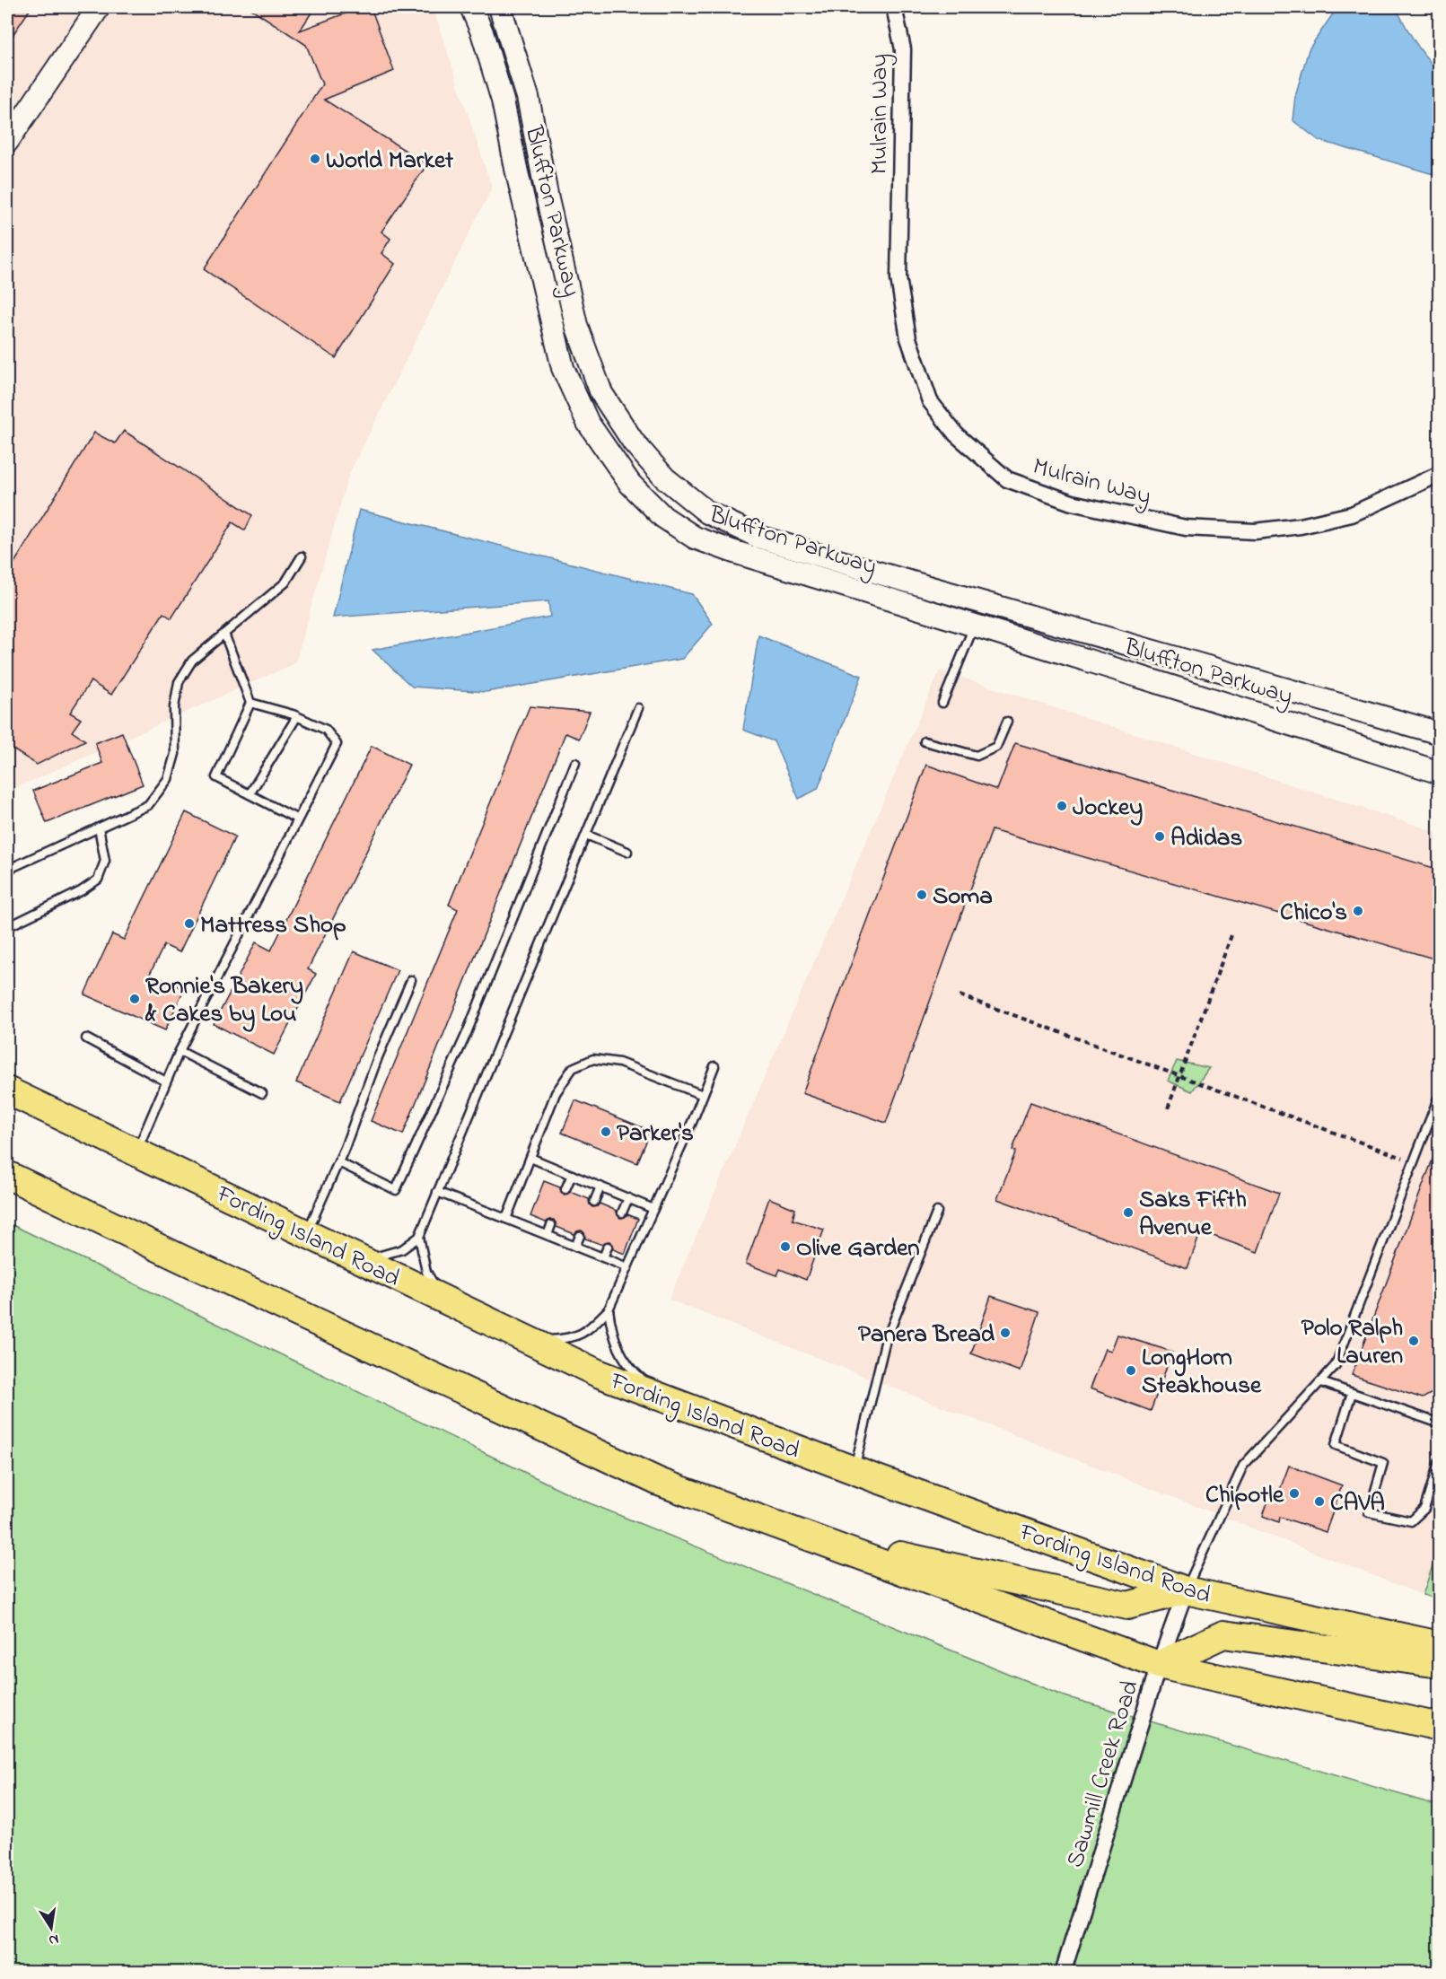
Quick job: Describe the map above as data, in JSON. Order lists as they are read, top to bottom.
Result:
{
  "streets": {
    "highway": ["Fording Island Road"],
    "main road": ["Bluffton Parkway"],
    "street": ["Mulrain Way", "Sawmill Creek Road"]
  },
  "crossings": [
    ["Fording Island Road", "Sawmill Creek Road"]
  ],
  "places": [
    "World Market",
    "Jockey",
    "Adidas",
    "Soma",
    "Chico's",
    "Mattress Shop",
    "Ronnie's Bakery & Cakes by Lou",
    "Parker's",
    "Saks Fifth Avenue",
    "Olive Garden",
    "Panera Bread",
    "Polo Ralph Lauren",
    "LongHorn Steakhouse",
    "Chipotle",
    "CAVA"
  ],
  "north": "bottom"
}
